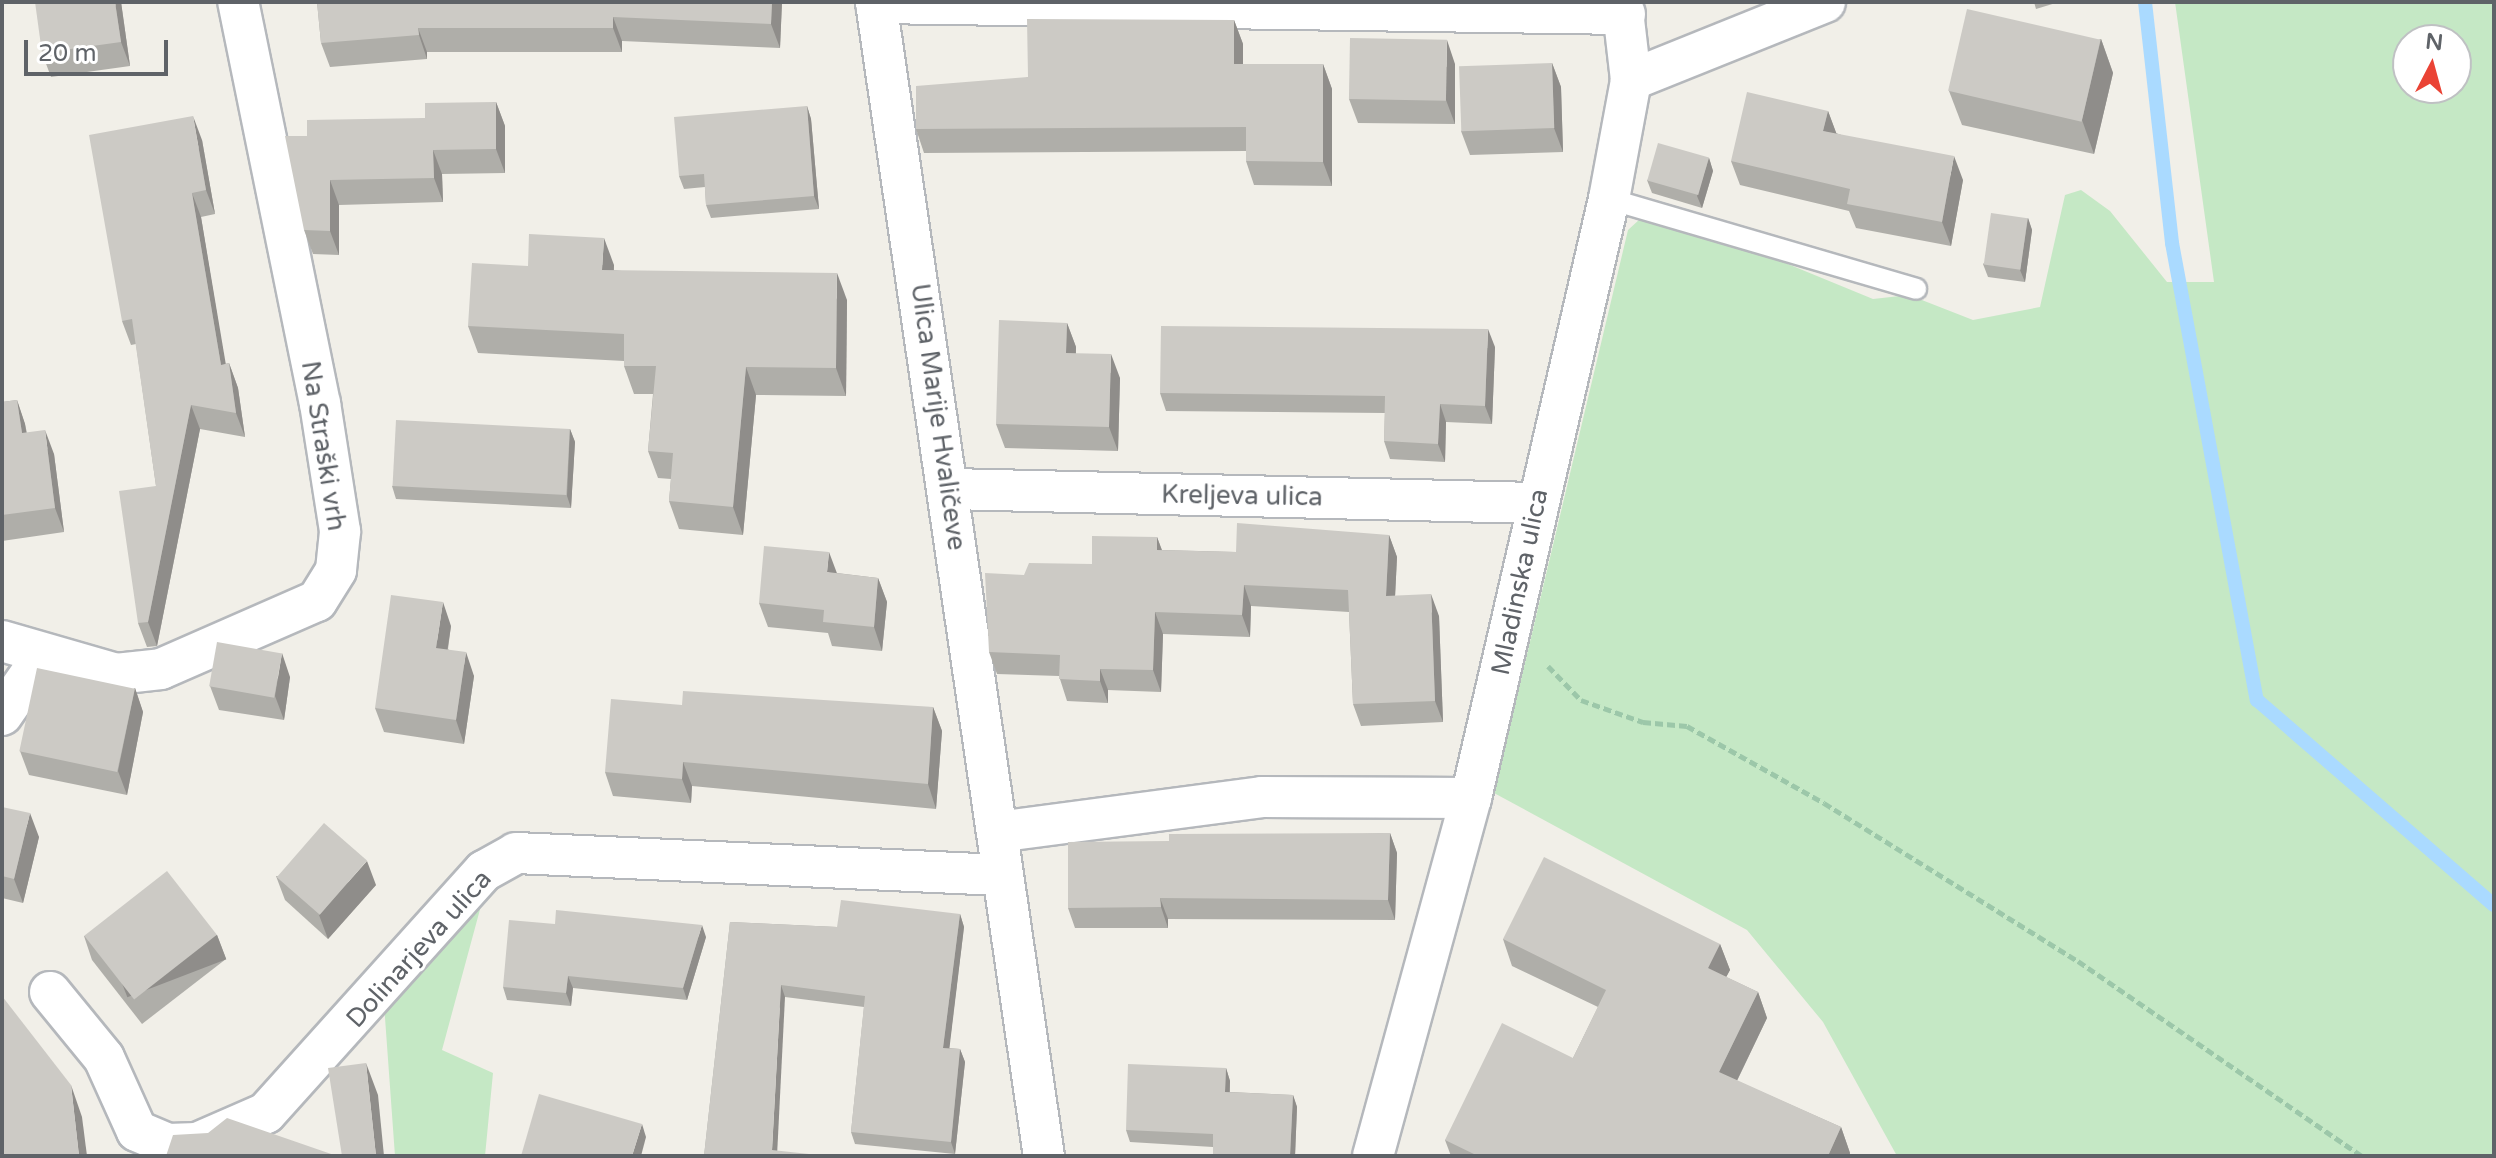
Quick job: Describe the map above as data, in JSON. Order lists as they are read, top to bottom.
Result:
{
  "streets": {
    "street": [
      "Ulica Marije Hvaličeve",
      "Na Straški vrh",
      "Kreljeva ulica",
      "Mladinska ulica",
      "Dolinarjeva ulica"
    ]
  },
  "crossings": [
    ["Ulica Marije Hvaličeve", "Kreljeva ulica"],
    ["Ulica Marije Hvaličeve", "Dolinarjeva ulica"],
    ["Kreljeva ulica", "Mladinska ulica"]
  ],
  "scale_bar": "20 m",
  "north": "top"
}
